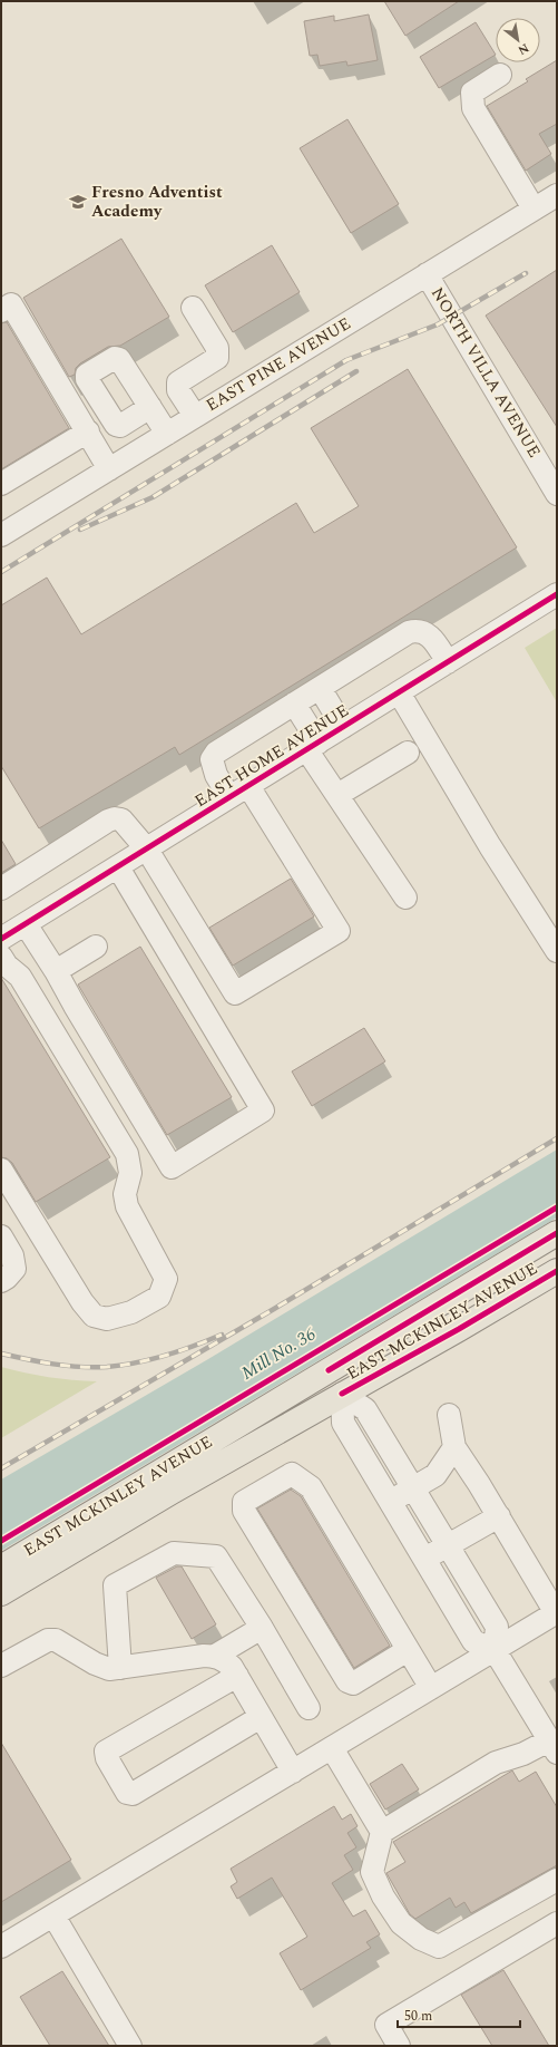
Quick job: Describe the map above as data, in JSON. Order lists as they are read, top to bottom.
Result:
{
  "streets": {
    "main road": ["EAST MCKINLEY AVENUE"],
    "street": ["EAST PINE AVENUE", "NORTH VILLA AVENUE", "EAST HOME AVENUE"]
  },
  "crossings": [
    ["EAST PINE AVENUE", "NORTH VILLA AVENUE"]
  ],
  "water": ["Mill No. 36"],
  "places": {
    "school or university": ["Fresno Adventist Academy"]
  },
  "scale_bar": "50 m",
  "north": "bottom right"
}
